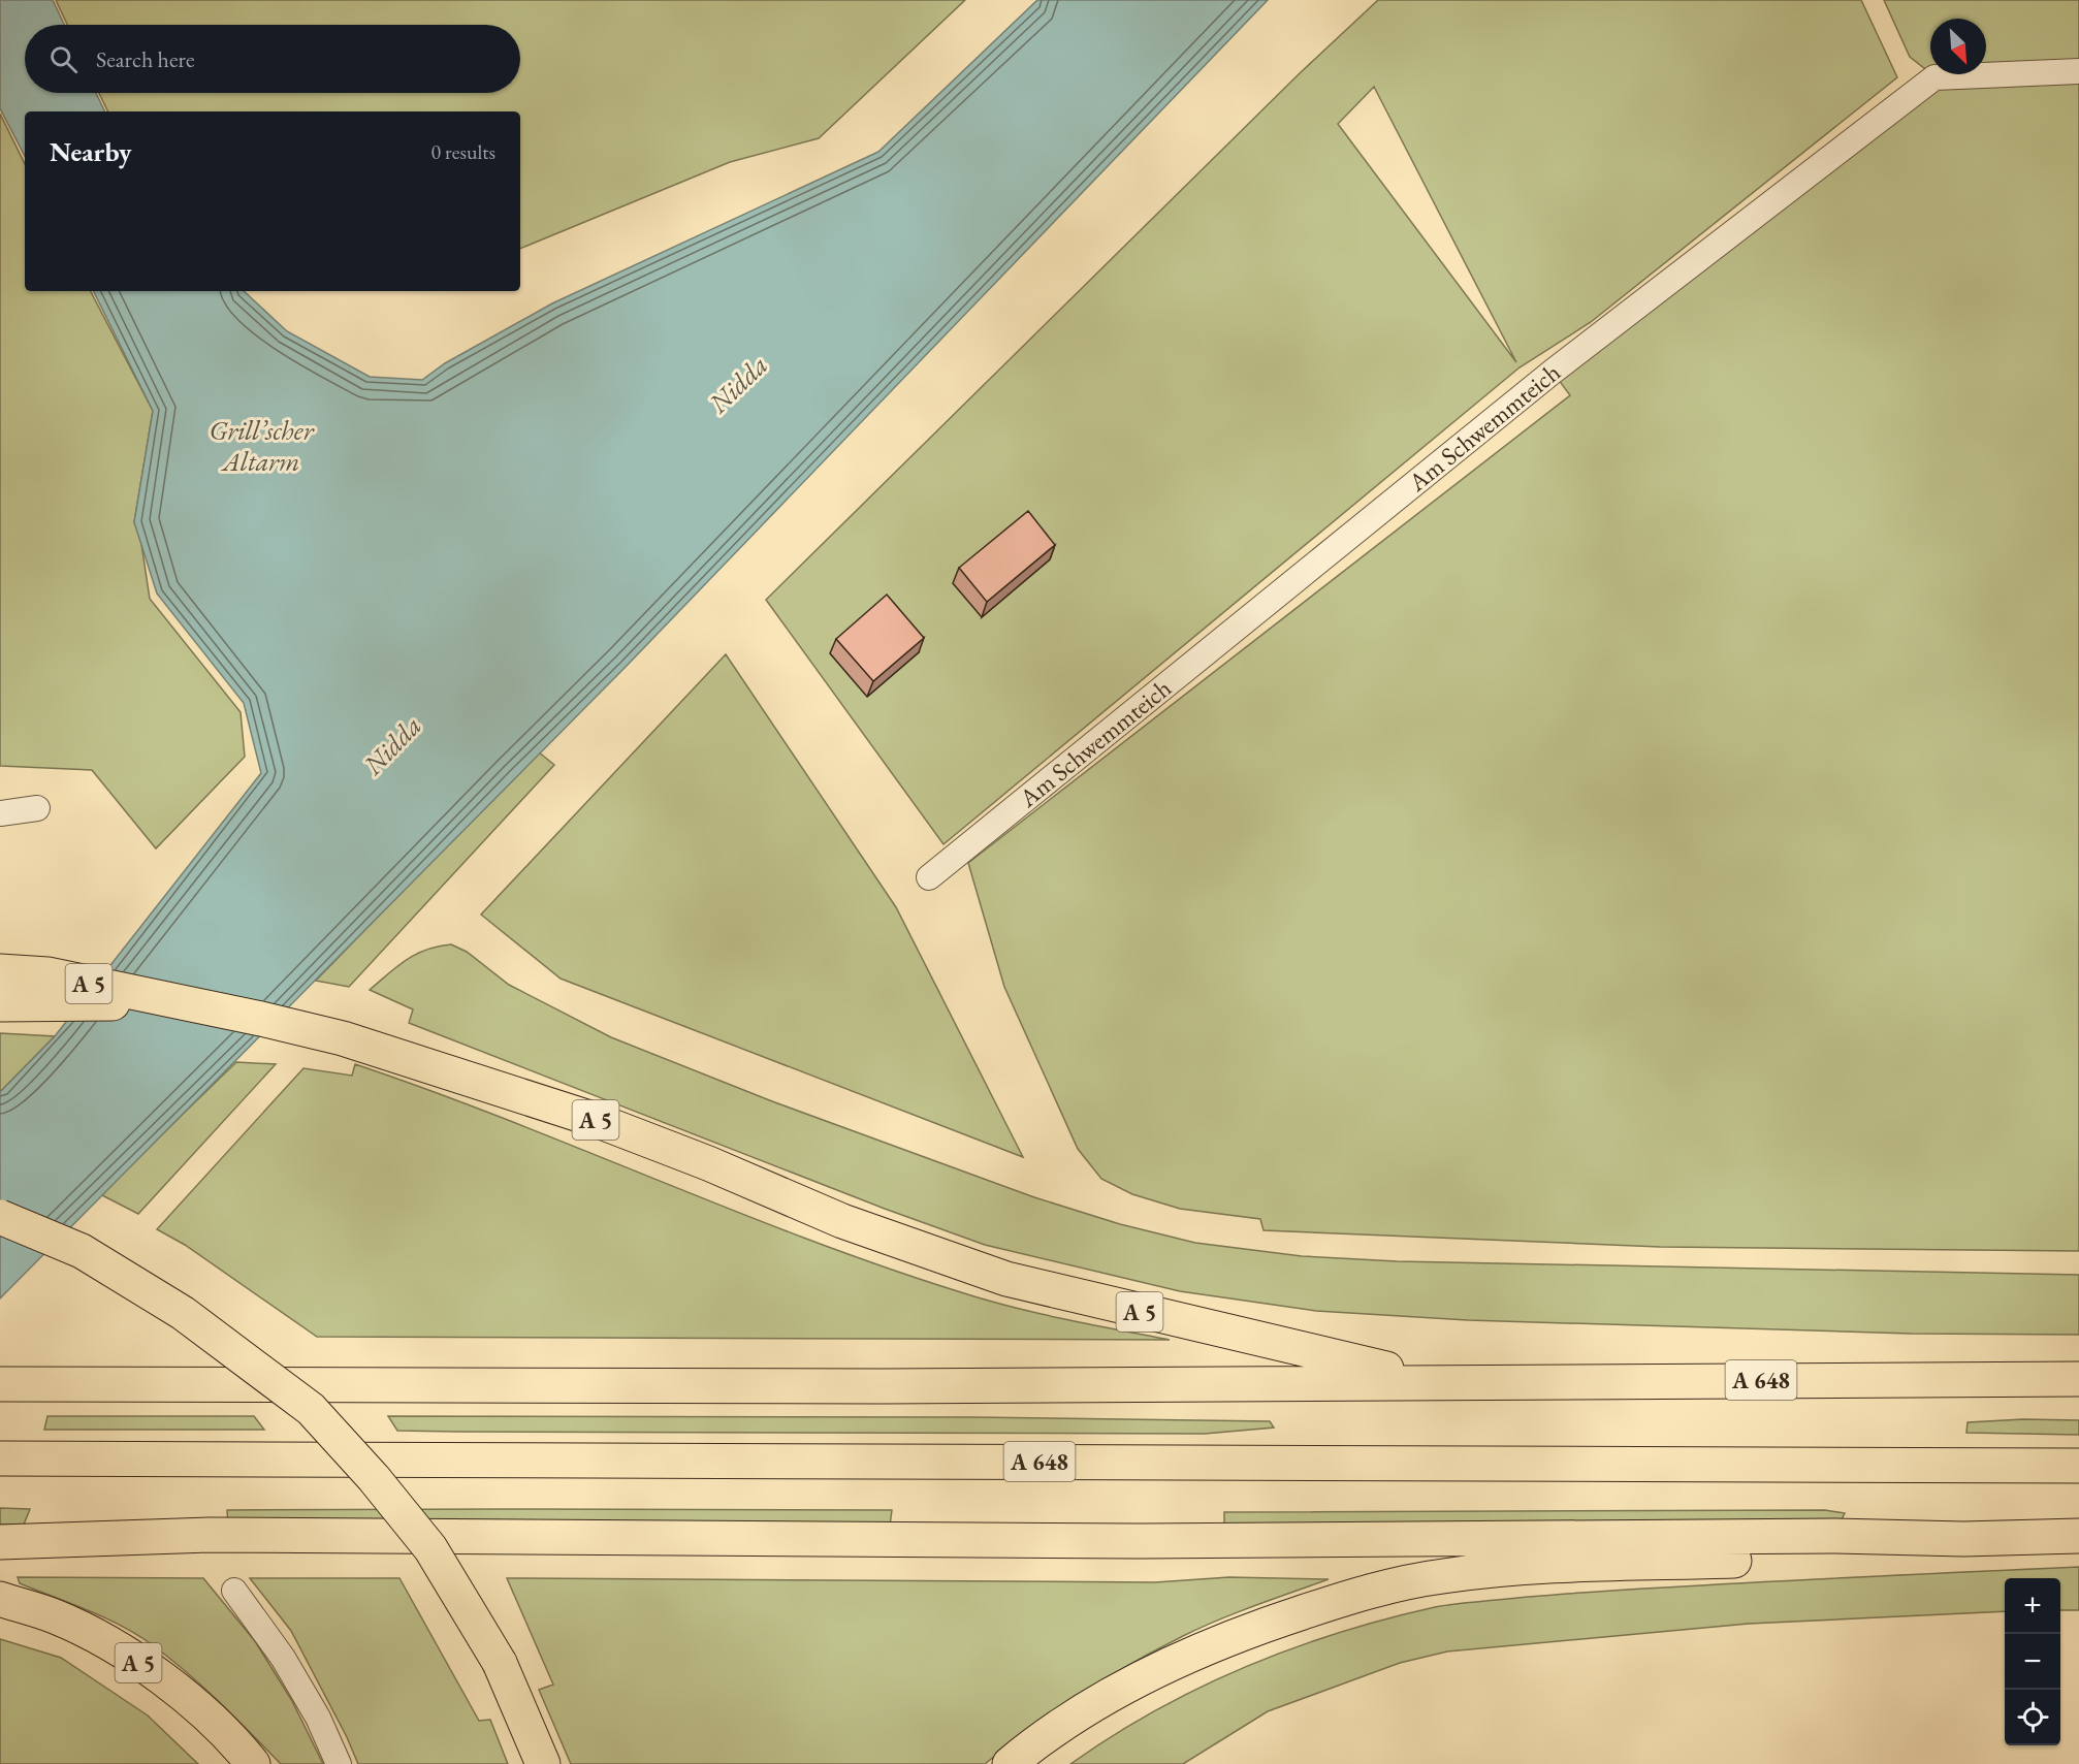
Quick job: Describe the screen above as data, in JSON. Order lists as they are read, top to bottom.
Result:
{
  "streets": {
    "highway": ["A 5", "A 648"],
    "lane": ["Am Schwemmteich"]
  },
  "crossings": [
    ["A 5", "A 648"]
  ],
  "water": ["Nidda", "Grill’scher Altarm"],
  "north": "bottom right",
  "page": {
    "search": "Search here",
    "heading": ["Nearby", "0 results"],
    "map_buttons": ["+", "−"]
  }
}
